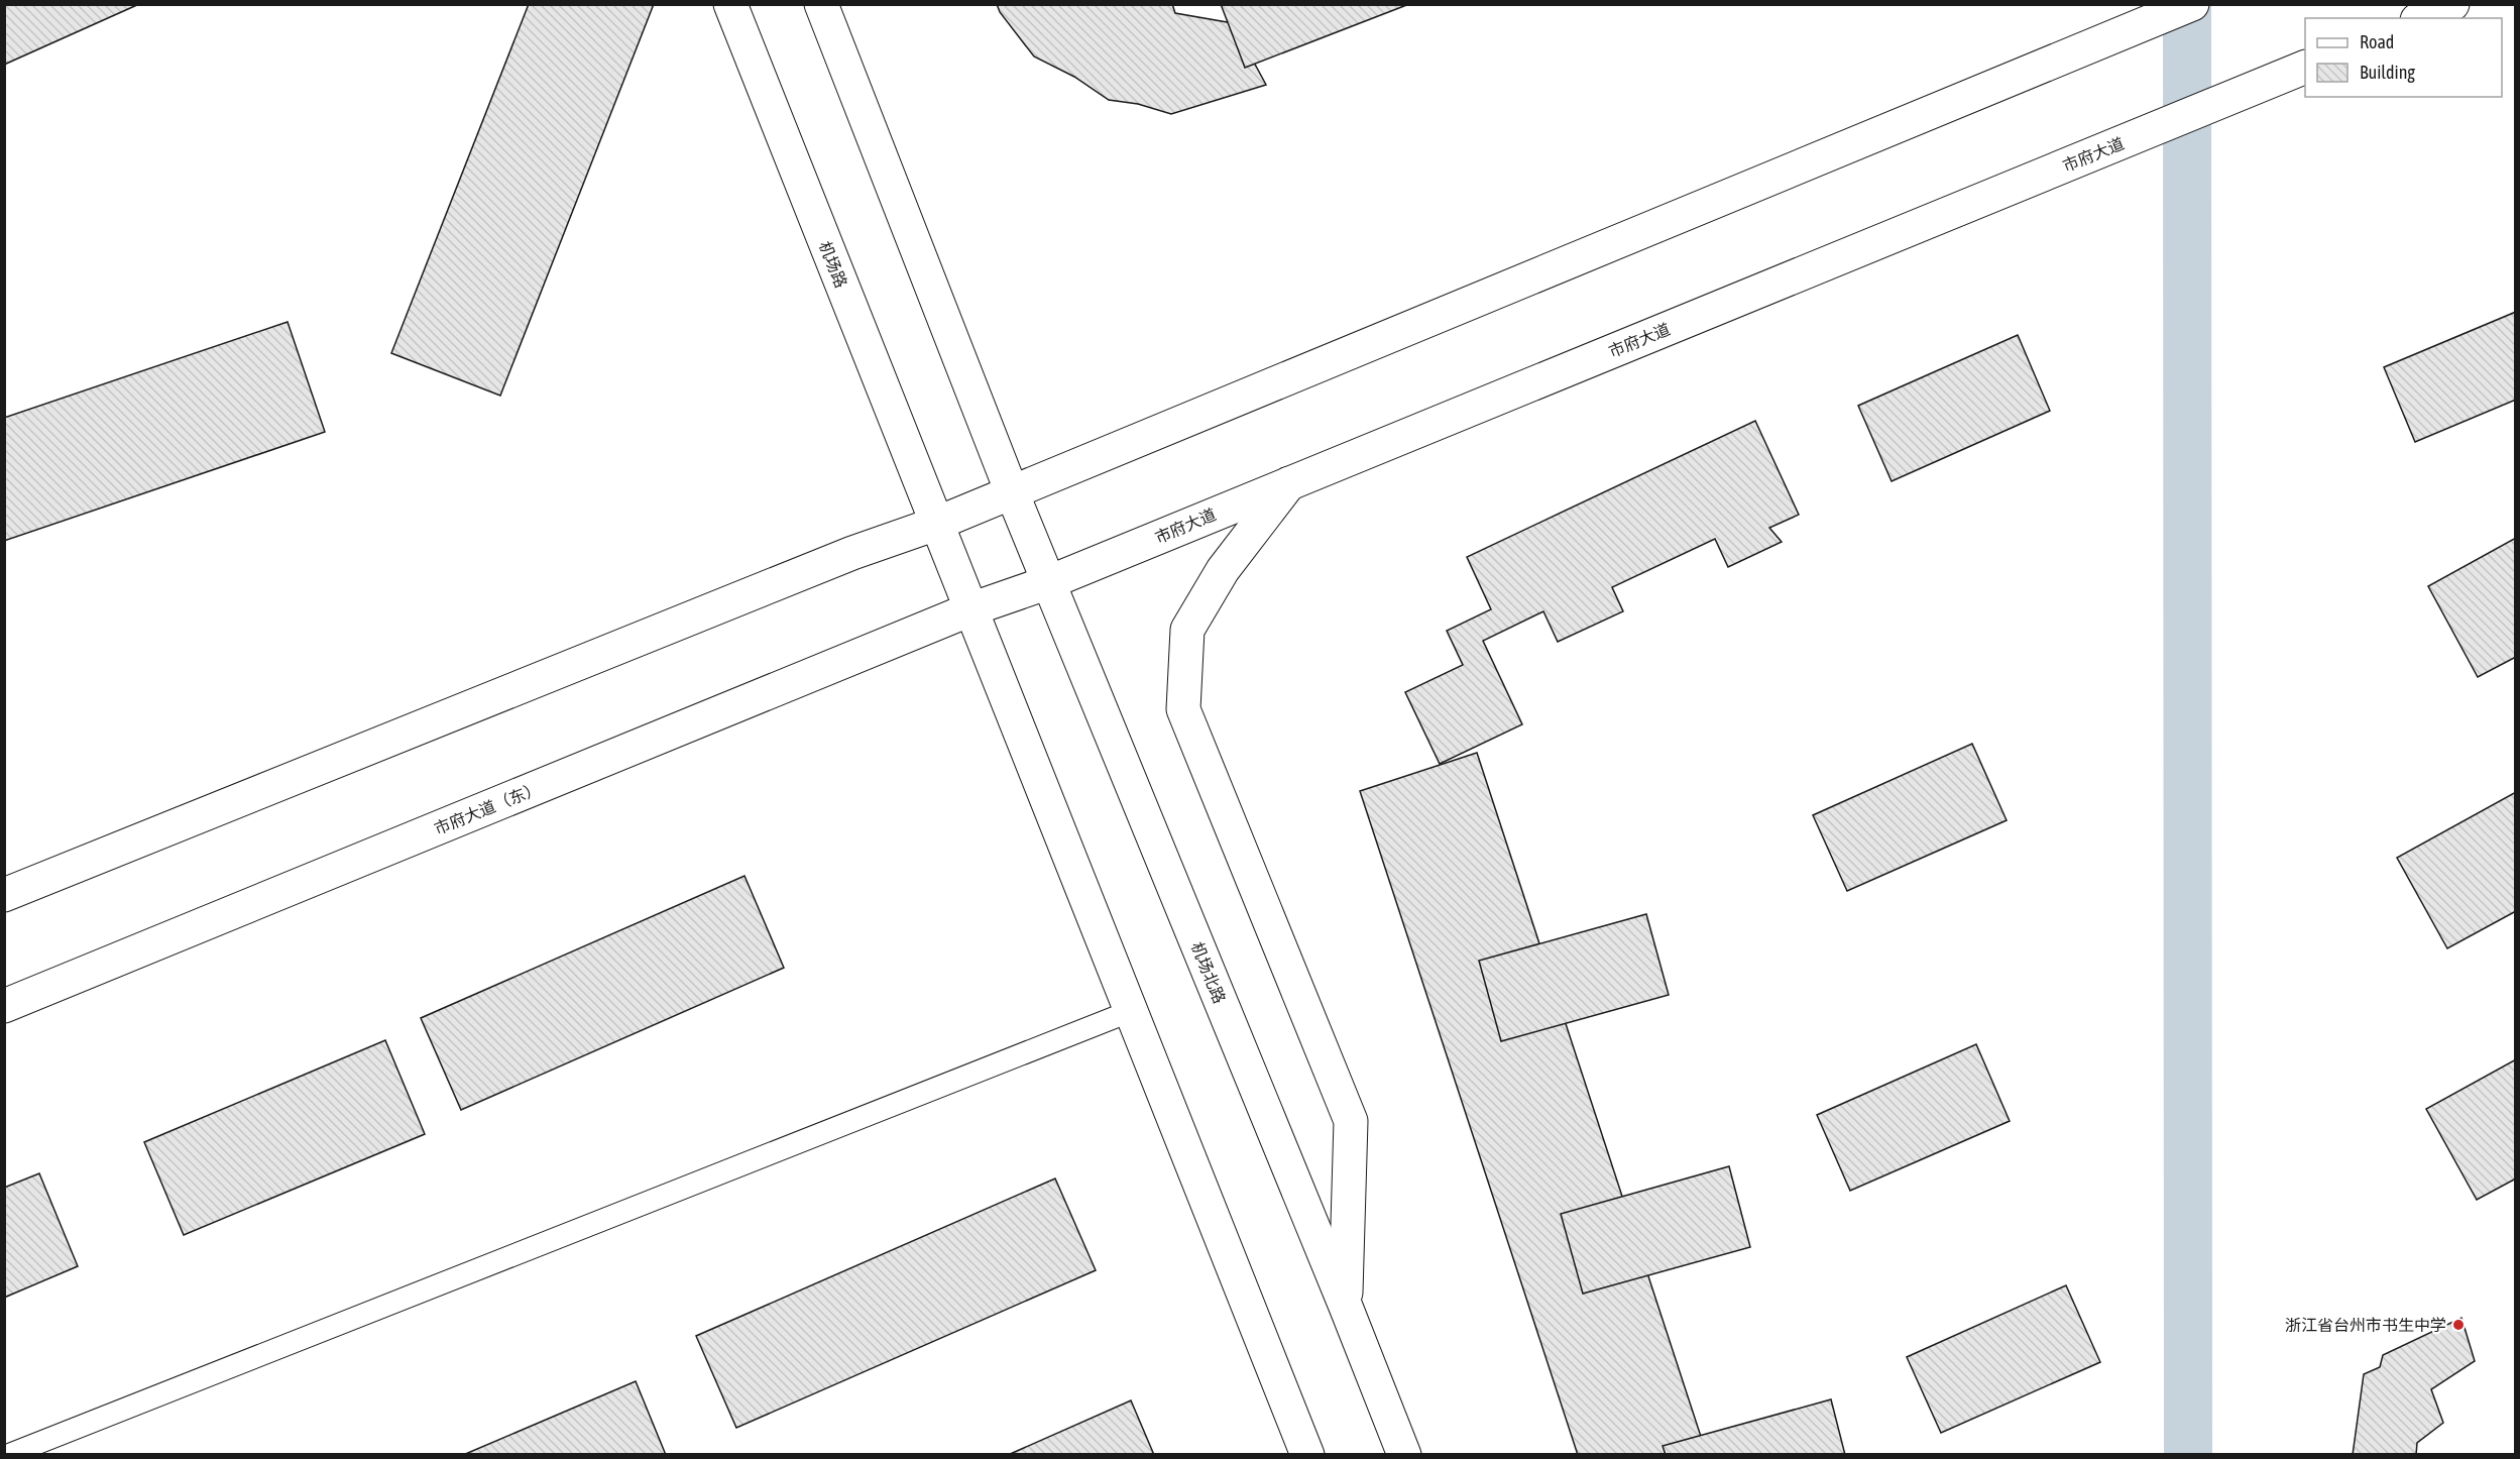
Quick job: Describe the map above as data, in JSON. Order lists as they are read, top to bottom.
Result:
{
  "streets": {
    "main road": [
      "市府大道",
      "机场路",
      "市府大道（东）",
      "机场北路"
    ]
  },
  "crossings": [
    ["市府大道", "市府大道（东）"],
    ["市府大道", "机场北路"]
  ],
  "places": ["浙江省台州市书生中学"],
  "legend": ["Road", "Building"]
}
